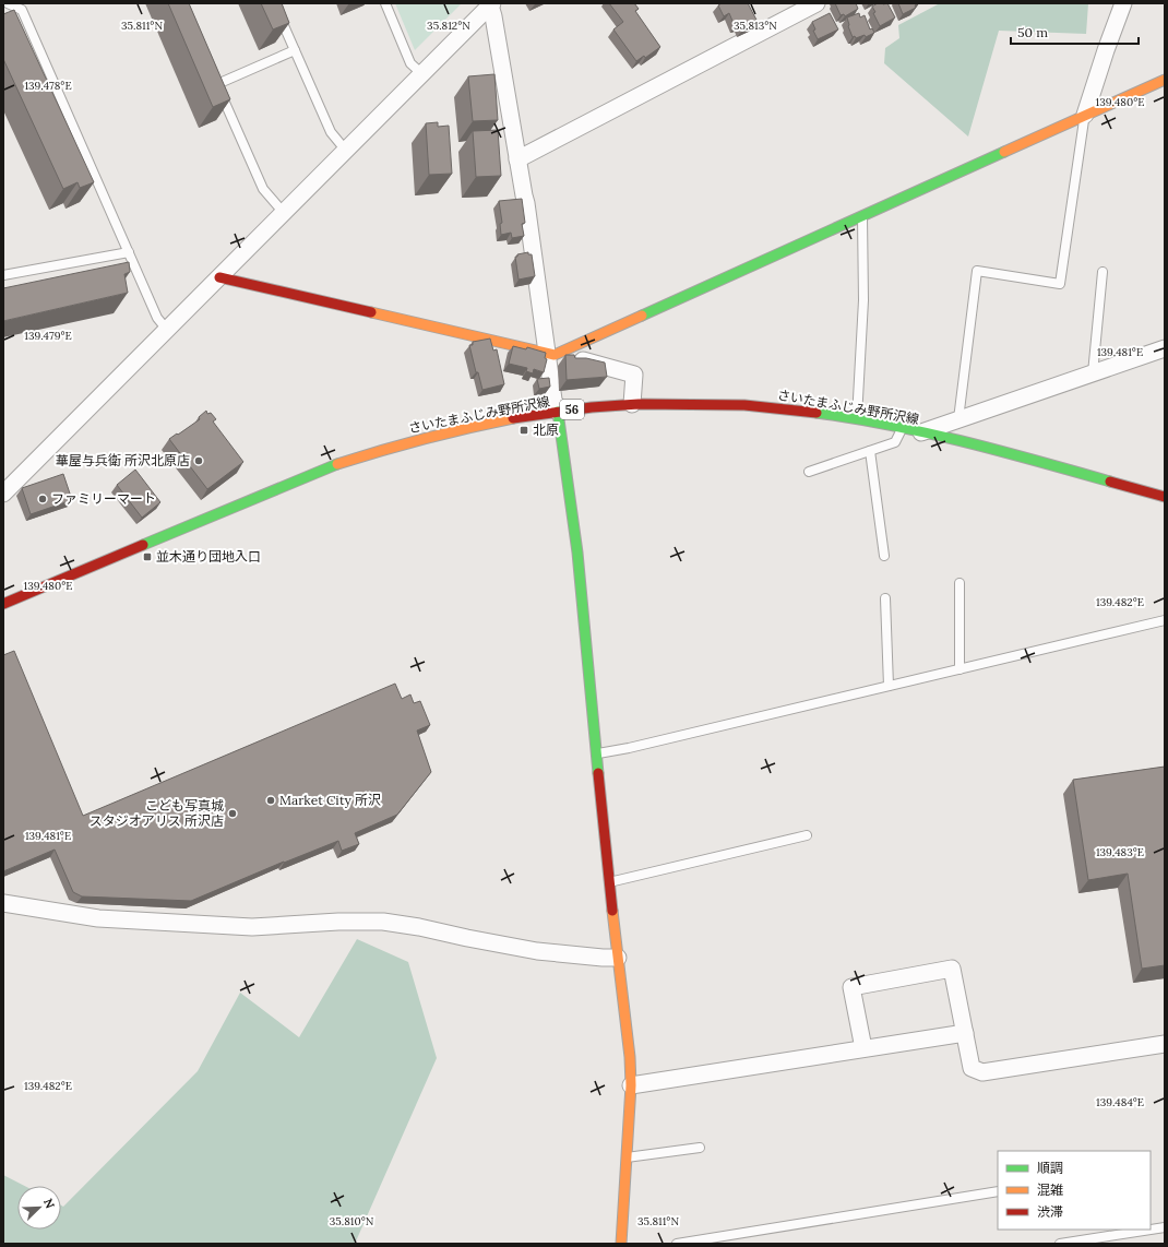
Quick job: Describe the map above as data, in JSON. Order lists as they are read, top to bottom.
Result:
{
  "streets": {
    "street": ["さいたまふじみ野所沢線", "56"]
  },
  "places": {
    "transit": ["北原", "並木通り団地入口"],
    "other": [
      "華屋与兵衛 所沢北原店",
      "ファミリーマート",
      "Market City 所沢",
      "こども写真城 スタジオアリス 所沢店"
    ]
  },
  "legend": ["順調", "混雑", "渋滞"],
  "scale_bar": "50 m",
  "north": "top right",
  "coordinates": [
    "35.811°N",
    "35.812°N",
    "35.813°N",
    "139.478°E",
    "139.480°E",
    "139.479°E",
    "139.481°E",
    "139.482°E",
    "139.483°E",
    "139.484°E",
    "35.810°N"
  ]
}
